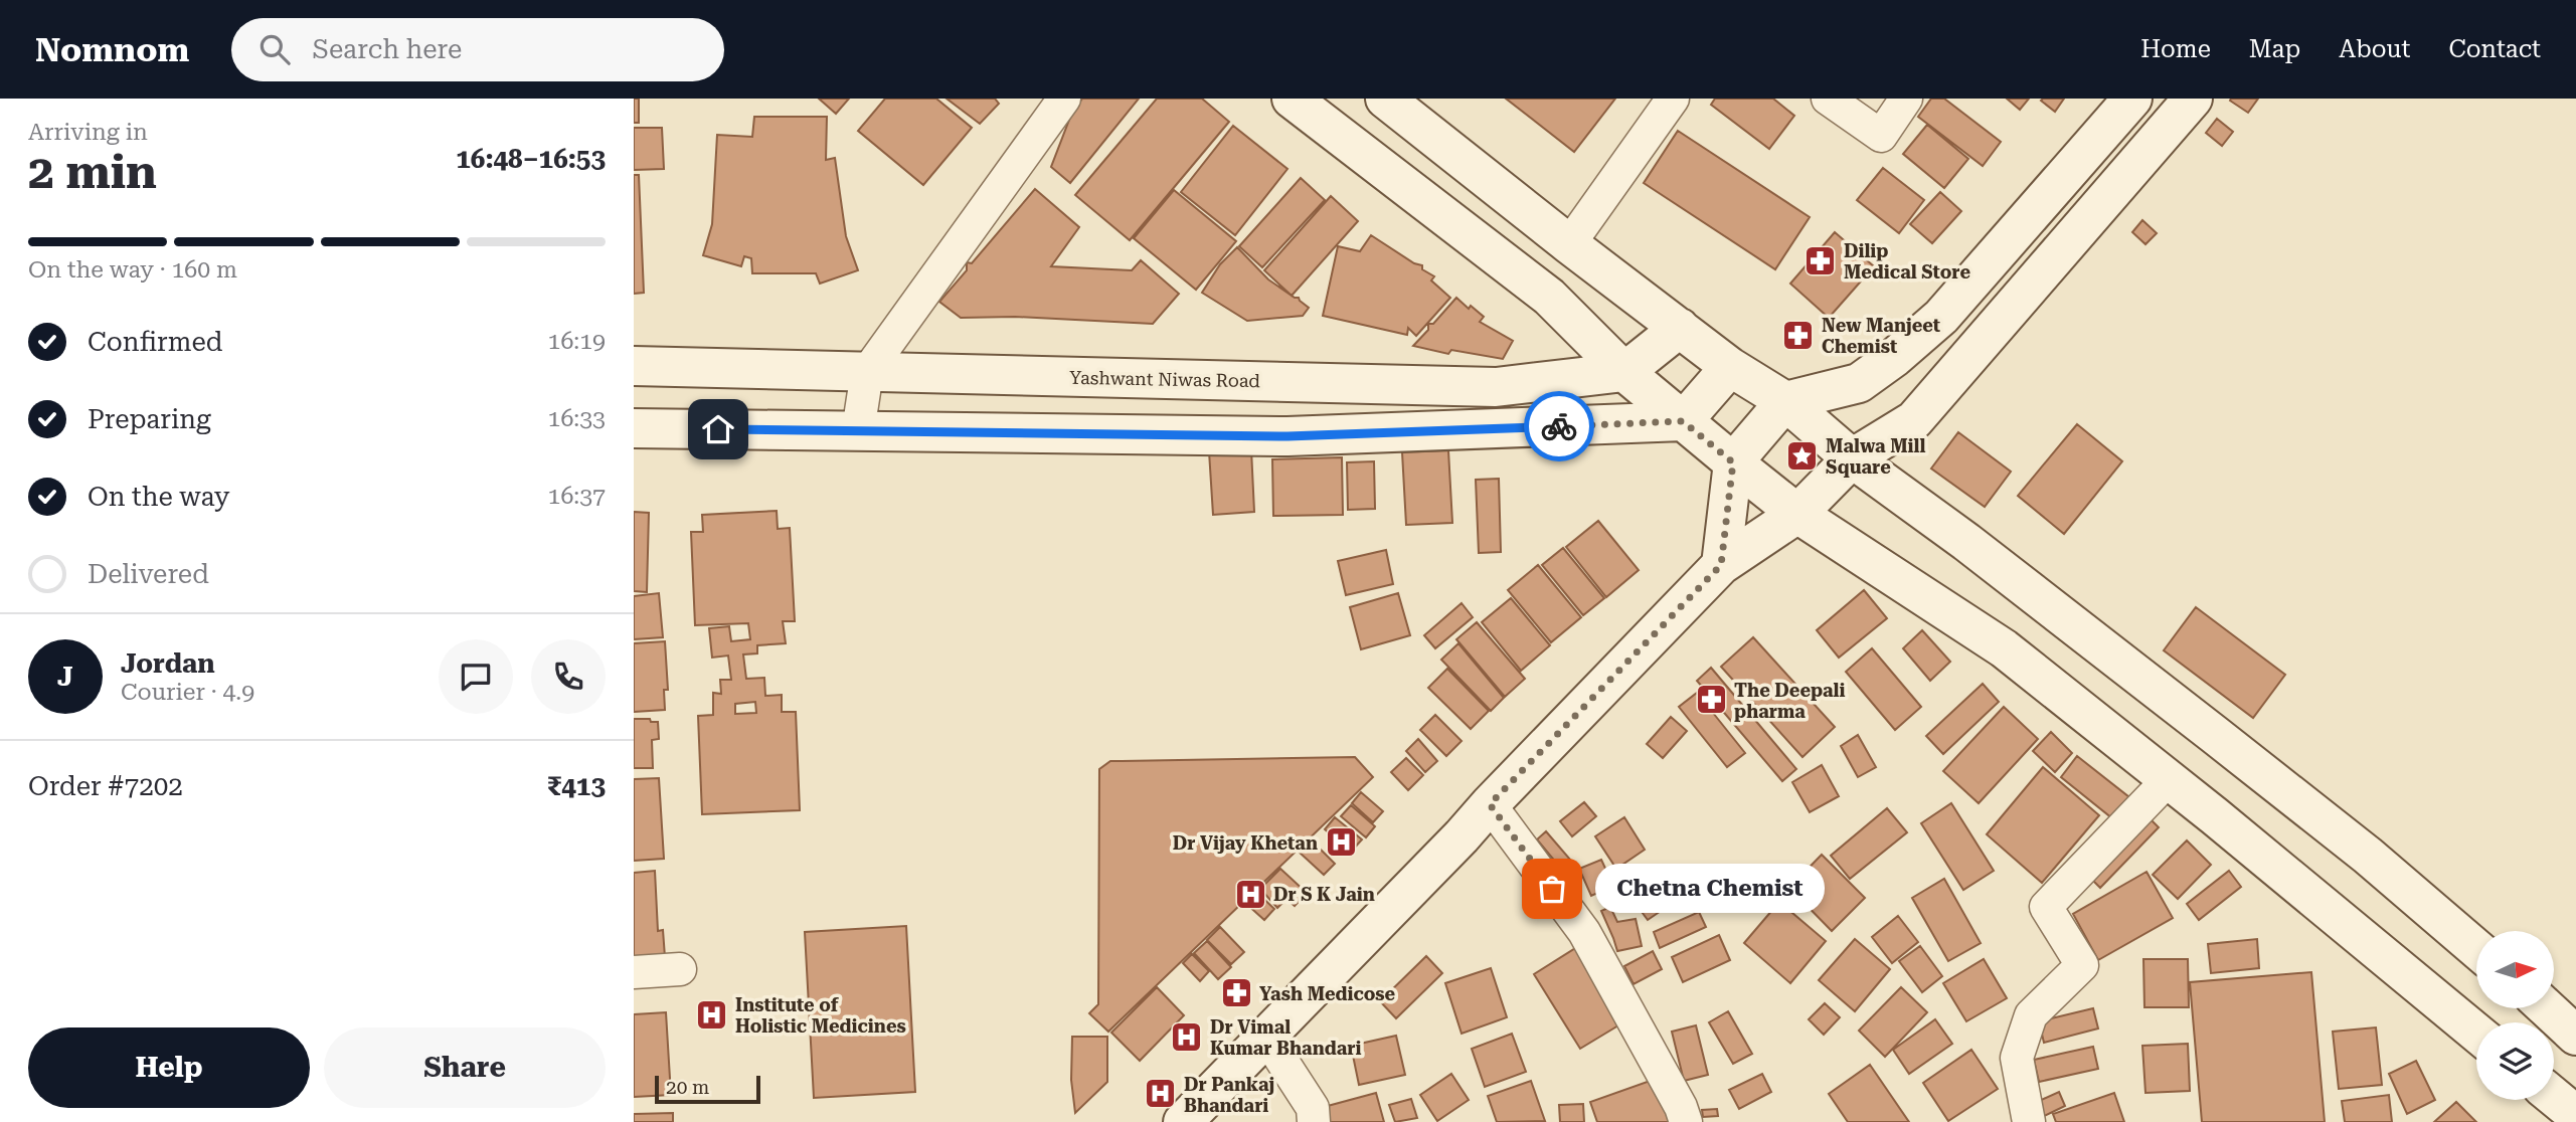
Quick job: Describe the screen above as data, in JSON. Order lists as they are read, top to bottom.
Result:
{
  "streets": {
    "main road": ["Yashwant Niwas Road"]
  },
  "places": {
    "pharmacy": [
      "Dilip Medical Store",
      "New Manjeet Chemist",
      "The Deepali pharma",
      "Yash Medicose"
    ],
    "place": ["Malwa Mill Square"],
    "hospital": [
      "Dr Vijay Khetan",
      "Dr S K Jain",
      "Institute of Holistic Medicines",
      "Dr Vimal Kumar Bhandari",
      "Dr Pankaj Bhandari"
    ],
    "other": ["Chetna Chemist"]
  },
  "scale_bar": "20 m",
  "north": "right",
  "page": {
    "header": "Nomnom",
    "search": "Search here",
    "nav": [
      "Home",
      "Map",
      "About",
      "Contact"
    ],
    "heading": ["2 min", "Arriving in", "16:48–16:53"],
    "panel": [
      "Jordan",
      "Courier · 4.9",
      "Order #7202",
      "₹413"
    ],
    "bar": "On the way · 160 m",
    "list": [
      ["Confirmed", "16:19"],
      ["Preparing", "16:33"],
      ["On the way", "16:37"],
      "Delivered"
    ],
    "round": "J",
    "bubble": "Chetna Chemist",
    "buttons": ["Help", "Share"],
    "scale": "20 m"
  }
}
